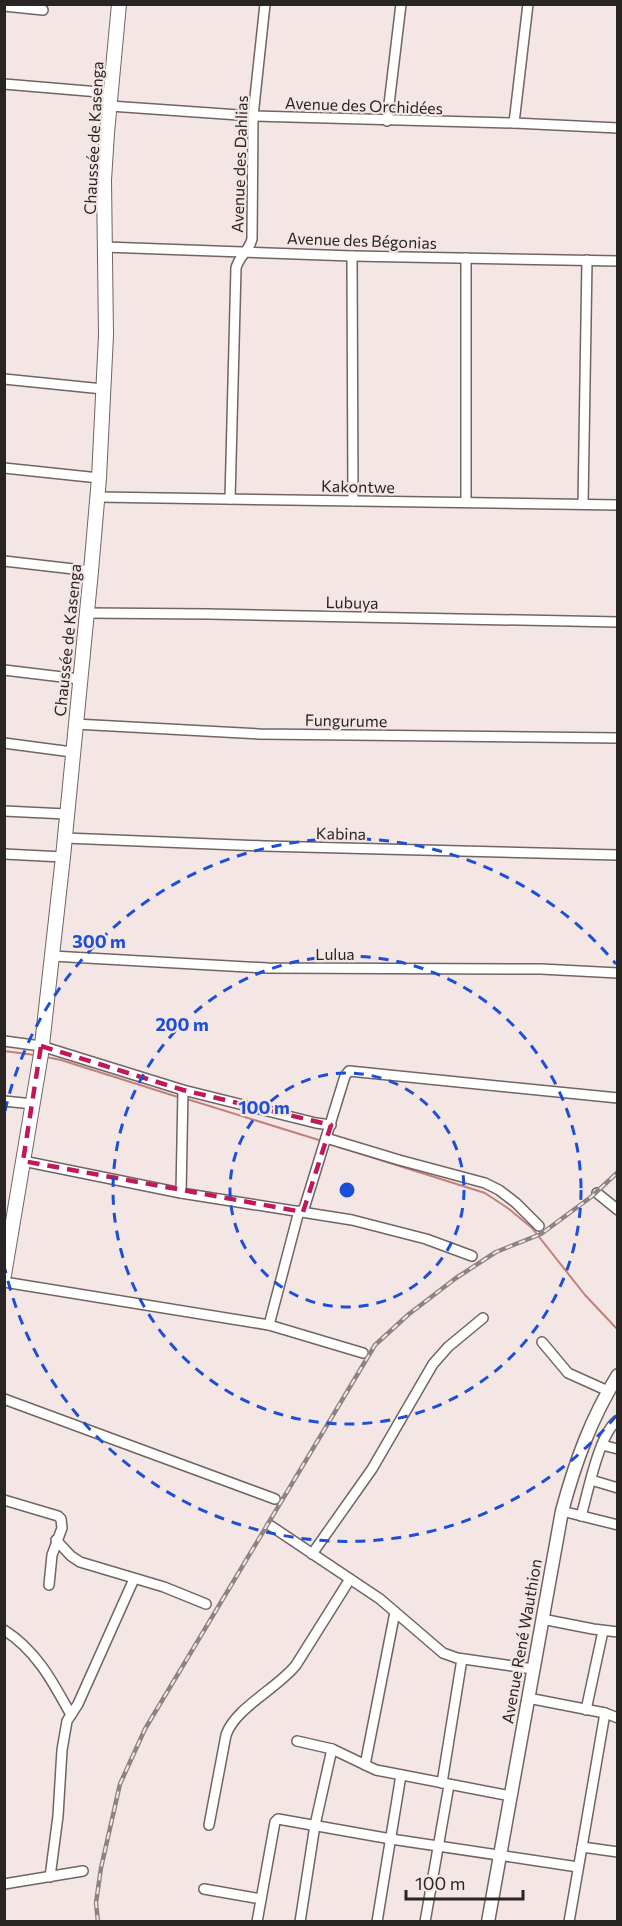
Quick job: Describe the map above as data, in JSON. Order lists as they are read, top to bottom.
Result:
{
  "streets": {
    "main road": ["Chaussée de Kasenga"],
    "street": [
      "Avenue des Orchidées",
      "Avenue des Dahlias",
      "Avenue des Bégonias",
      "Kakontwe",
      "Lubuya",
      "Fungurume",
      "Kabina",
      "Lulua",
      "Avenue René Wauthion"
    ]
  },
  "crossings": [
    ["Avenue des Orchidées", "Chaussée de Kasenga"],
    ["Avenue des Orchidées", "Avenue des Dahlias"],
    ["Chaussée de Kasenga", "Avenue des Bégonias"],
    ["Chaussée de Kasenga", "Kakontwe"],
    ["Chaussée de Kasenga", "Lubuya"],
    ["Chaussée de Kasenga", "Fungurume"],
    ["Chaussée de Kasenga", "Kabina"],
    ["Chaussée de Kasenga", "Lulua"],
    ["Avenue des Dahlias", "Avenue des Bégonias"],
    ["Avenue des Dahlias", "Kakontwe"]
  ],
  "scale_bar": "100 m",
  "rings": ["300 m", "200 m", "100 m"]
}
